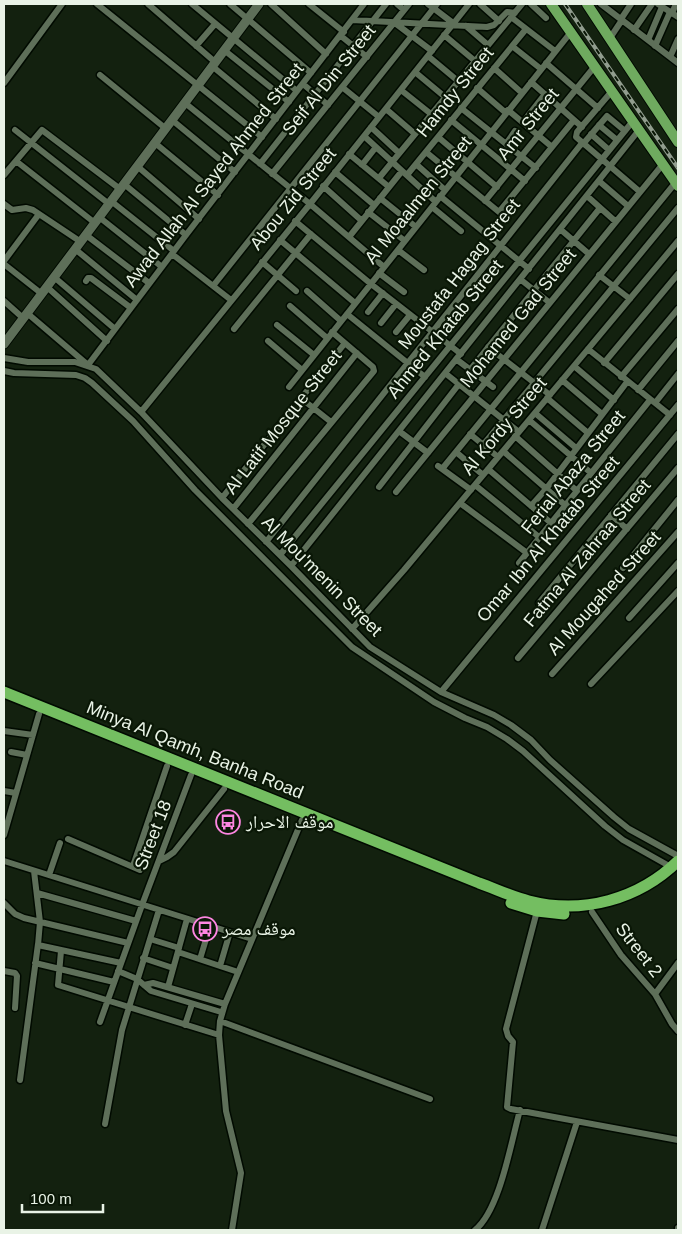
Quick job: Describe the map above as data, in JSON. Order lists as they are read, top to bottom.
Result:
{
  "streets": {
    "highway": ["Minya Al Qamh, Banha Road"],
    "street": [
      "Seif Al Din Street",
      "Hamdy Street",
      "Amr Street",
      "Awad Allah Al Sayed Ahmed Street",
      "Abou Zid Street",
      "Al Moaalmen Street",
      "Moustafa Hagag Street",
      "Mohamed Gad Street",
      "Ahmed Khatab Street",
      "Al Latif Mosque Street",
      "Al Kordy Street",
      "Ferial Abaza Street",
      "Omar Ibn Al Khatab Street",
      "Fatma Al Zahraa Street",
      "Al Mou'menin Street",
      "Al Mougahed Street",
      "Street 18",
      "Street 2"
    ]
  },
  "crossings": [
    ["Awad Allah Al Sayed Ahmed Street", "Al Mou'menin Street"],
    ["Abou Zid Street", "Al Mou'menin Street"],
    ["Moustafa Hagag Street", "Al Mou'menin Street"],
    ["Ahmed Khatab Street", "Al Mou'menin Street"],
    ["Al Latif Mosque Street", "Al Mou'menin Street"],
    ["Al Kordy Street", "Al Mou'menin Street"],
    ["Omar Ibn Al Khatab Street", "Al Mou'menin Street"],
    ["Al Mou'menin Street", "Minya Al Qamh, Banha Road"],
    ["Minya Al Qamh, Banha Road", "Street 18"],
    ["Minya Al Qamh, Banha Road", "Street 2"]
  ],
  "places": {
    "bus stop": ["موقف الاحرار", "موقف مصر"]
  },
  "scale_bar": "100 m"
}
